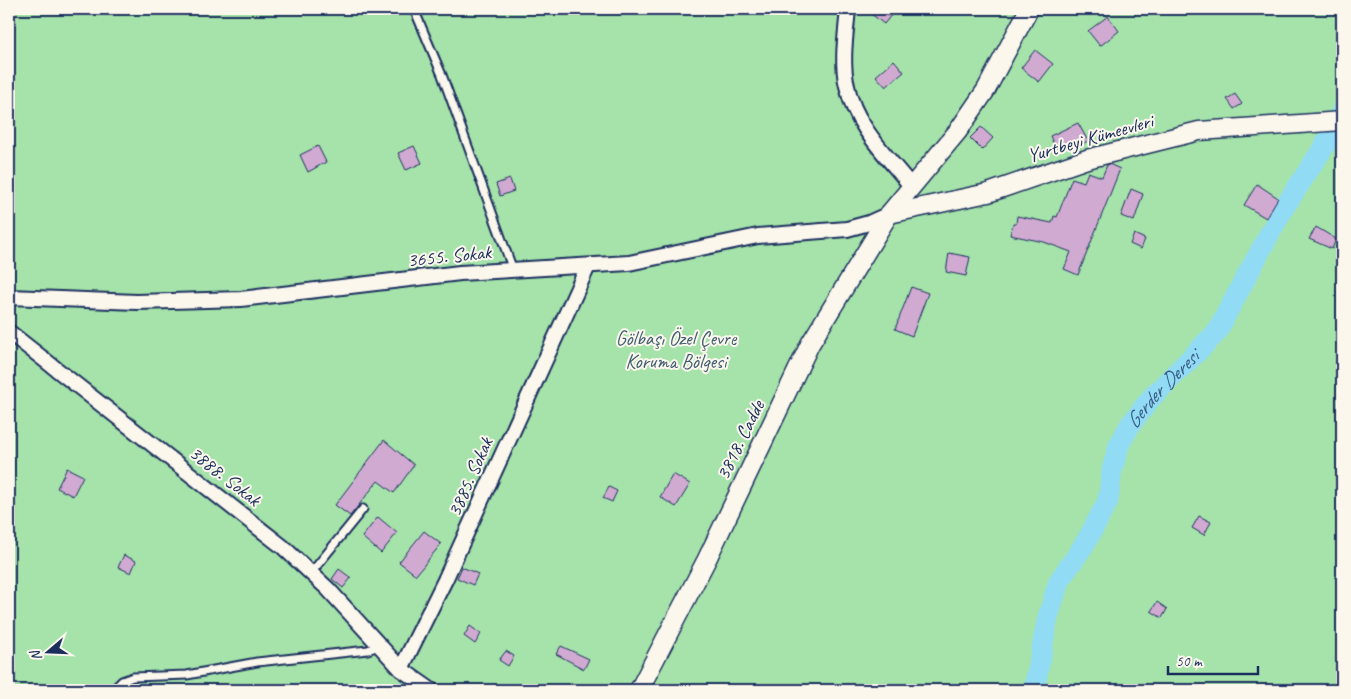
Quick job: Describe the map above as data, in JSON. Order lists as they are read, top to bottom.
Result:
{
  "streets": {
    "street": [
      "Yurtbeyi Kümeevleri",
      "3655. Sokak",
      "3818. Cadde",
      "3888. Sokak",
      "3885. Sokak"
    ]
  },
  "crossings": [
    ["Yurtbeyi Kümeevleri", "3655. Sokak"],
    ["Yurtbeyi Kümeevleri", "3818. Cadde"],
    ["3655. Sokak", "3818. Cadde"],
    ["3655. Sokak", "3885. Sokak"],
    ["3888. Sokak", "3885. Sokak"]
  ],
  "water": ["Gerder Deresi"],
  "parks": ["Gölbaşı Özel Çevre Koruma Bölgesi"],
  "scale_bar": "50 m",
  "north": "left"
}
